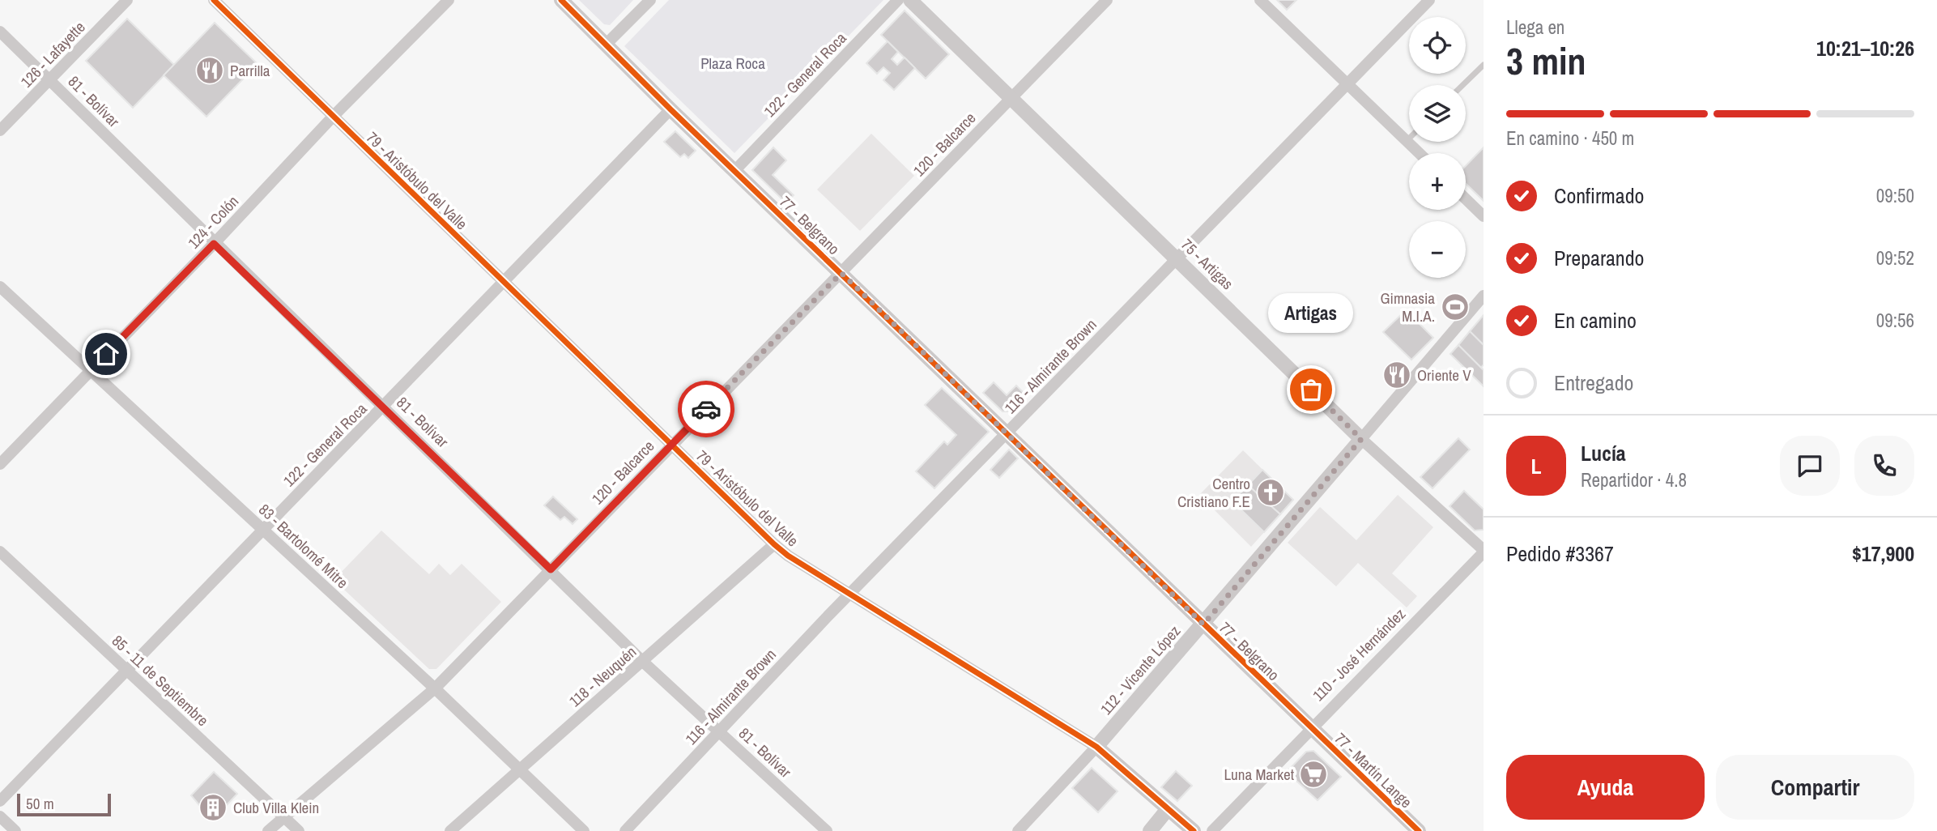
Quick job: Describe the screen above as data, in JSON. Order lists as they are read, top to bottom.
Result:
{
  "streets": {
    "street": [
      "126 - Lafayette",
      "122 - General Roca",
      "81 - Bolívar",
      "120 - Balcarce",
      "79 - Aristóbulo del Valle",
      "124 - Colón",
      "77 - Belgrano",
      "75 - Artigas",
      "116 - Almirante Brown",
      "83 - Bartolomé Mitre",
      "110 - José Hernández",
      "112 - Vicente López",
      "118 - Neuquén",
      "85 - 11 de Septiembre",
      "77 - Martín Lange"
    ]
  },
  "crossings": [
    ["126 - Lafayette", "81 - Bolívar"],
    ["122 - General Roca", "81 - Bolívar"],
    ["122 - General Roca", "79 - Aristóbulo del Valle"],
    ["122 - General Roca", "77 - Belgrano"],
    ["122 - General Roca", "83 - Bartolomé Mitre"],
    ["122 - General Roca", "85 - 11 de Septiembre"],
    ["81 - Bolívar", "120 - Balcarce"],
    ["81 - Bolívar", "124 - Colón"],
    ["81 - Bolívar", "116 - Almirante Brown"],
    ["81 - Bolívar", "118 - Neuquén"],
    ["120 - Balcarce", "79 - Aristóbulo del Valle"],
    ["120 - Balcarce", "77 - Belgrano"],
    ["120 - Balcarce", "75 - Artigas"],
    ["120 - Balcarce", "83 - Bartolomé Mitre"],
    ["120 - Balcarce", "85 - 11 de Septiembre"],
    ["79 - Aristóbulo del Valle", "124 - Colón"],
    ["79 - Aristóbulo del Valle", "116 - Almirante Brown"],
    ["79 - Aristóbulo del Valle", "112 - Vicente López"],
    ["79 - Aristóbulo del Valle", "118 - Neuquén"],
    ["124 - Colón", "83 - Bartolomé Mitre"],
    ["77 - Belgrano", "116 - Almirante Brown"],
    ["77 - Belgrano", "110 - José Hernández"],
    ["77 - Belgrano", "112 - Vicente López"],
    ["77 - Belgrano", "77 - Martín Lange"],
    ["75 - Artigas", "116 - Almirante Brown"],
    ["75 - Artigas", "110 - José Hernández"],
    ["75 - Artigas", "112 - Vicente López"],
    ["83 - Bartolomé Mitre", "118 - Neuquén"],
    ["110 - José Hernández", "77 - Martín Lange"]
  ],
  "parks": ["Plaza Roca"],
  "places": {
    "restaurant": ["Parrilla", "Oriente V"],
    "sports": ["Gimnasia M.I.A."],
    "other": ["Artigas"],
    "church": ["Centro Cristiano F.E"],
    "supermarket": ["Luna Market"],
    "building": ["Club Villa Klein"]
  },
  "scale_bar": "50 m",
  "page": {
    "heading": ["3 min", "Llega en", "10:21–10:26"],
    "panel": [
      "Lucía",
      "Repartidor · 4.8",
      "Pedido #3367",
      "$17,900"
    ],
    "map_buttons": ["+", "−"],
    "bar": "En camino · 450 m",
    "list": [
      ["Confirmado", "09:50"],
      ["Preparando", "09:52"],
      ["En camino", "09:56"],
      "Entregado"
    ],
    "bubble": "Artigas",
    "round": "L",
    "buttons": ["Ayuda", "Compartir"],
    "scale": "50 m"
  }
}
